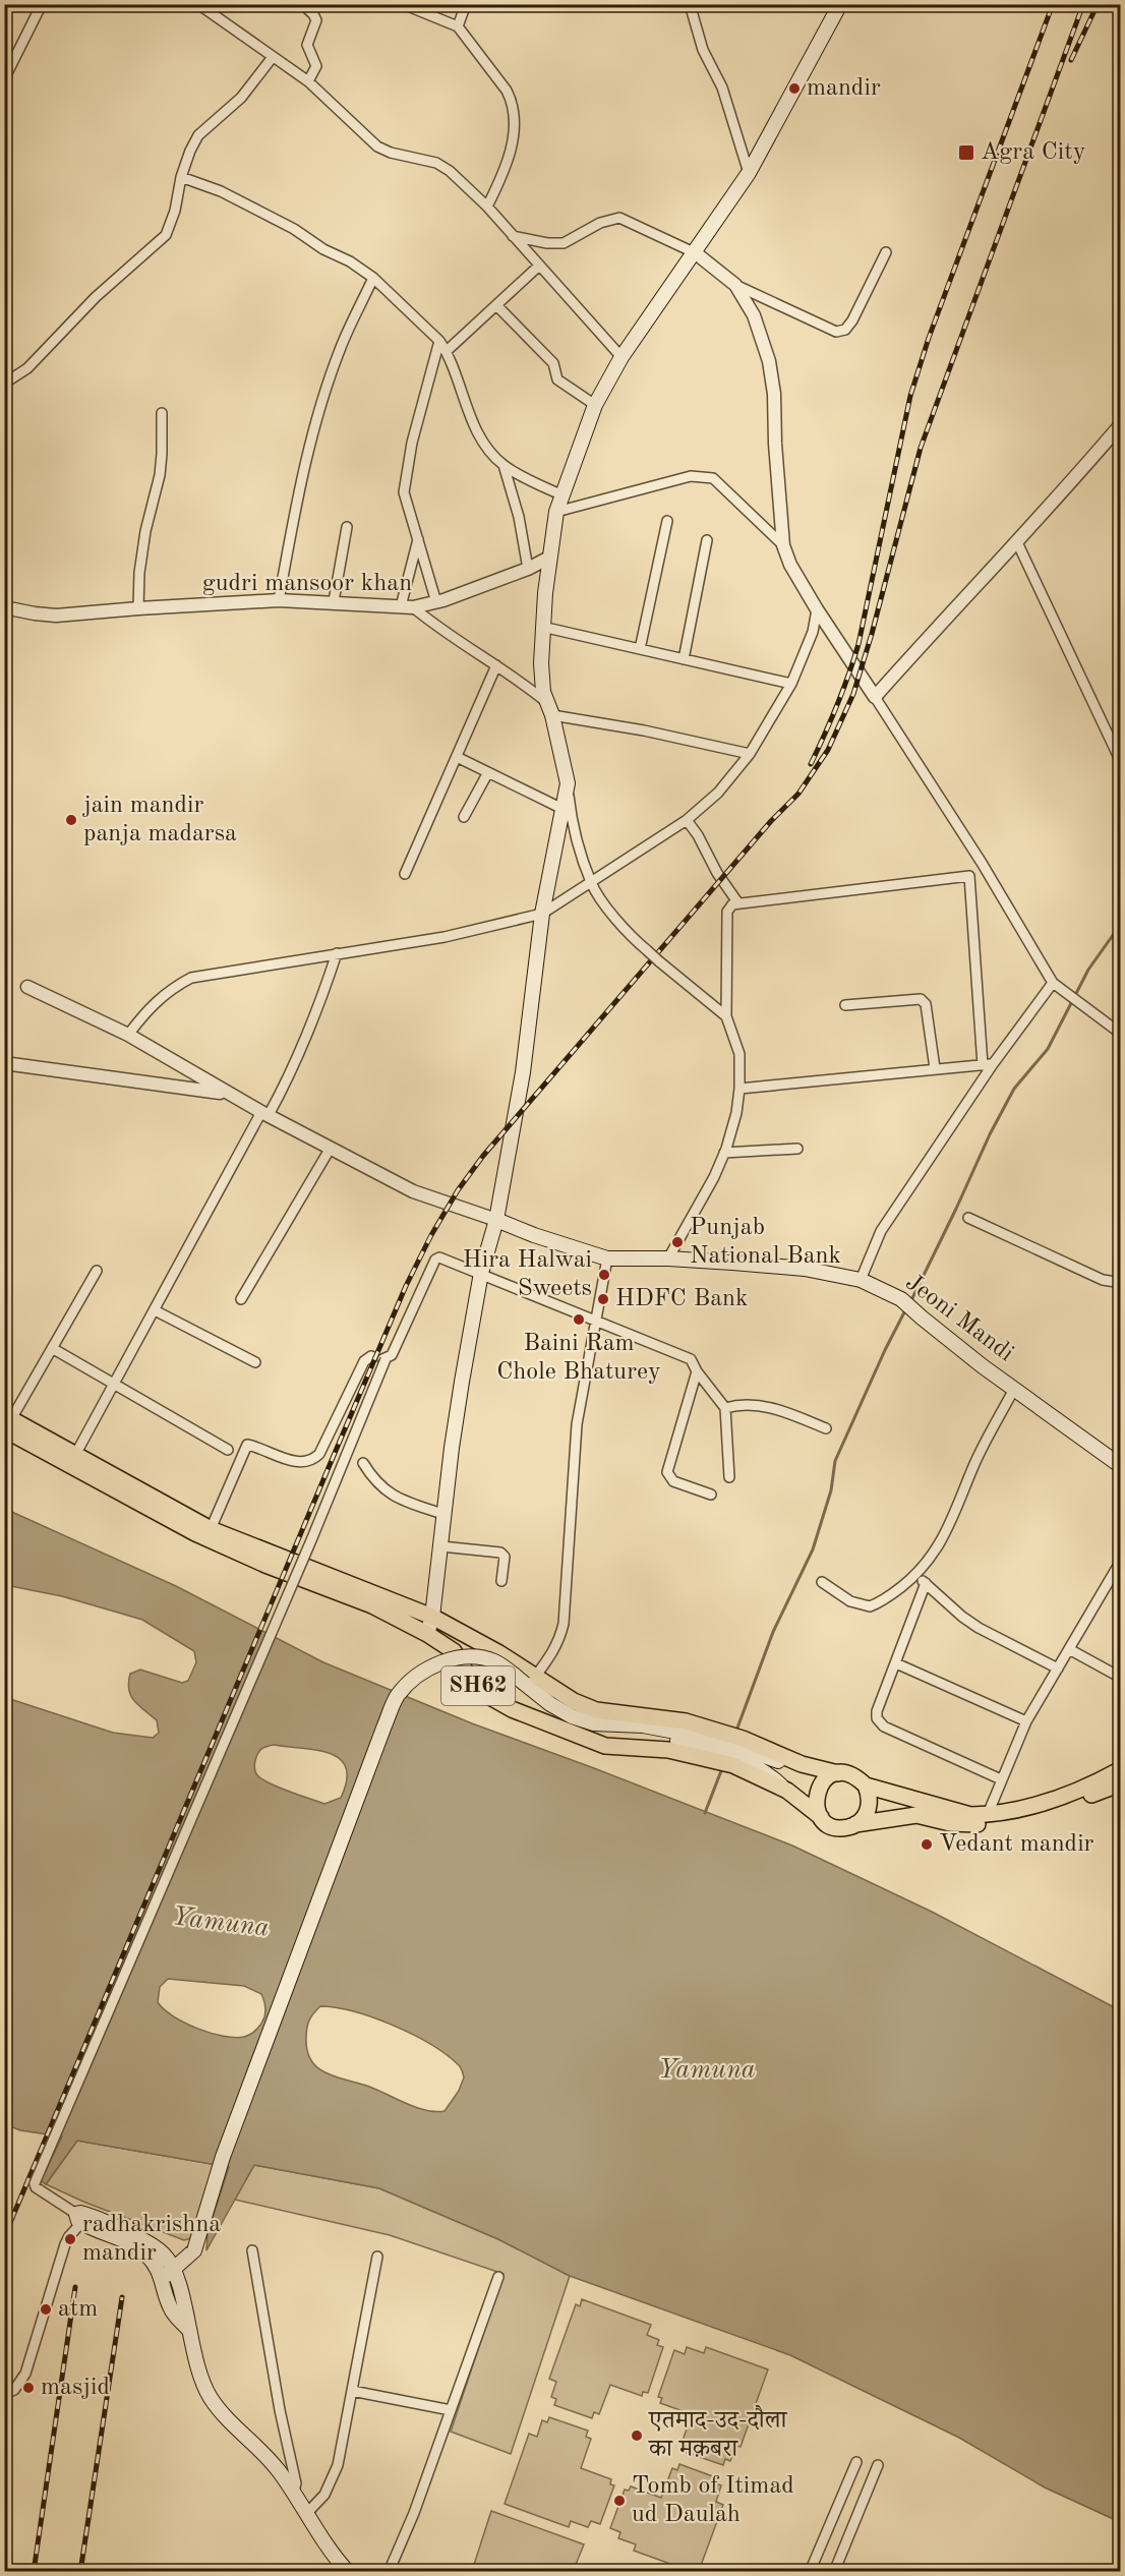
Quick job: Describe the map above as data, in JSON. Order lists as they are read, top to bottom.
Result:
{
  "streets": {
    "main road": ["Jeoni Mandi", "SH62"],
    "street": ["gudri mansoor khan"]
  },
  "water": ["Yamuna"],
  "places": {
    "other": [
      "mandir",
      "jain mandir panja madarsa",
      "Punjab National Bank",
      "Hira Halwai Sweets",
      "HDFC Bank",
      "Baini Ram Chole Bhaturey",
      "Vedant mandir",
      "radhakrishna mandir",
      "atm",
      "masjid",
      "एतमाद-उद-दौला का मक़बरा",
      "Tomb of Itimad ud Daulah"
    ],
    "transit": ["Agra City"]
  }
}
